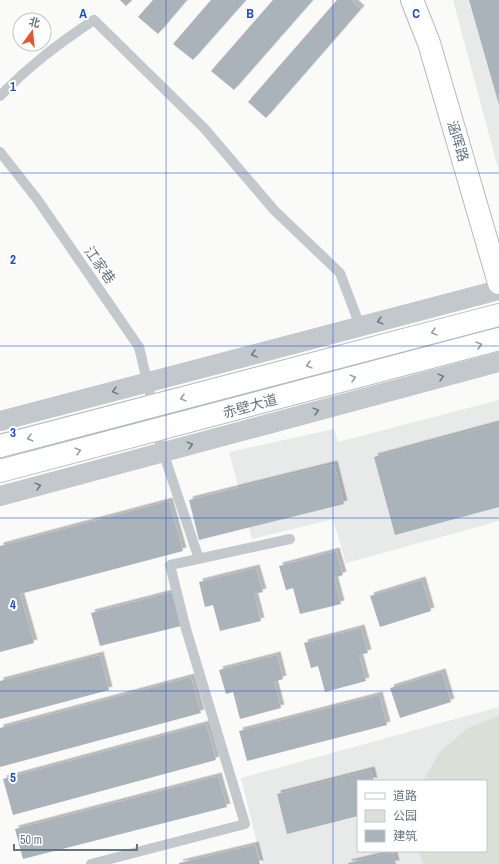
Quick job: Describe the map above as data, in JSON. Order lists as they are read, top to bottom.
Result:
{
  "streets": {
    "main road": ["涵晖路", "赤壁大道"],
    "lane": ["江家巷"]
  },
  "crossings": [
    ["江家巷", "赤壁大道"]
  ],
  "legend": ["道路", "公园", "建筑"],
  "scale_bar": "50 m",
  "north": "top",
  "grid": {
    "columns": ["A", "B", "C"],
    "rows": [
      "1",
      "2",
      "3",
      "4",
      "5"
    ]
  }
}
